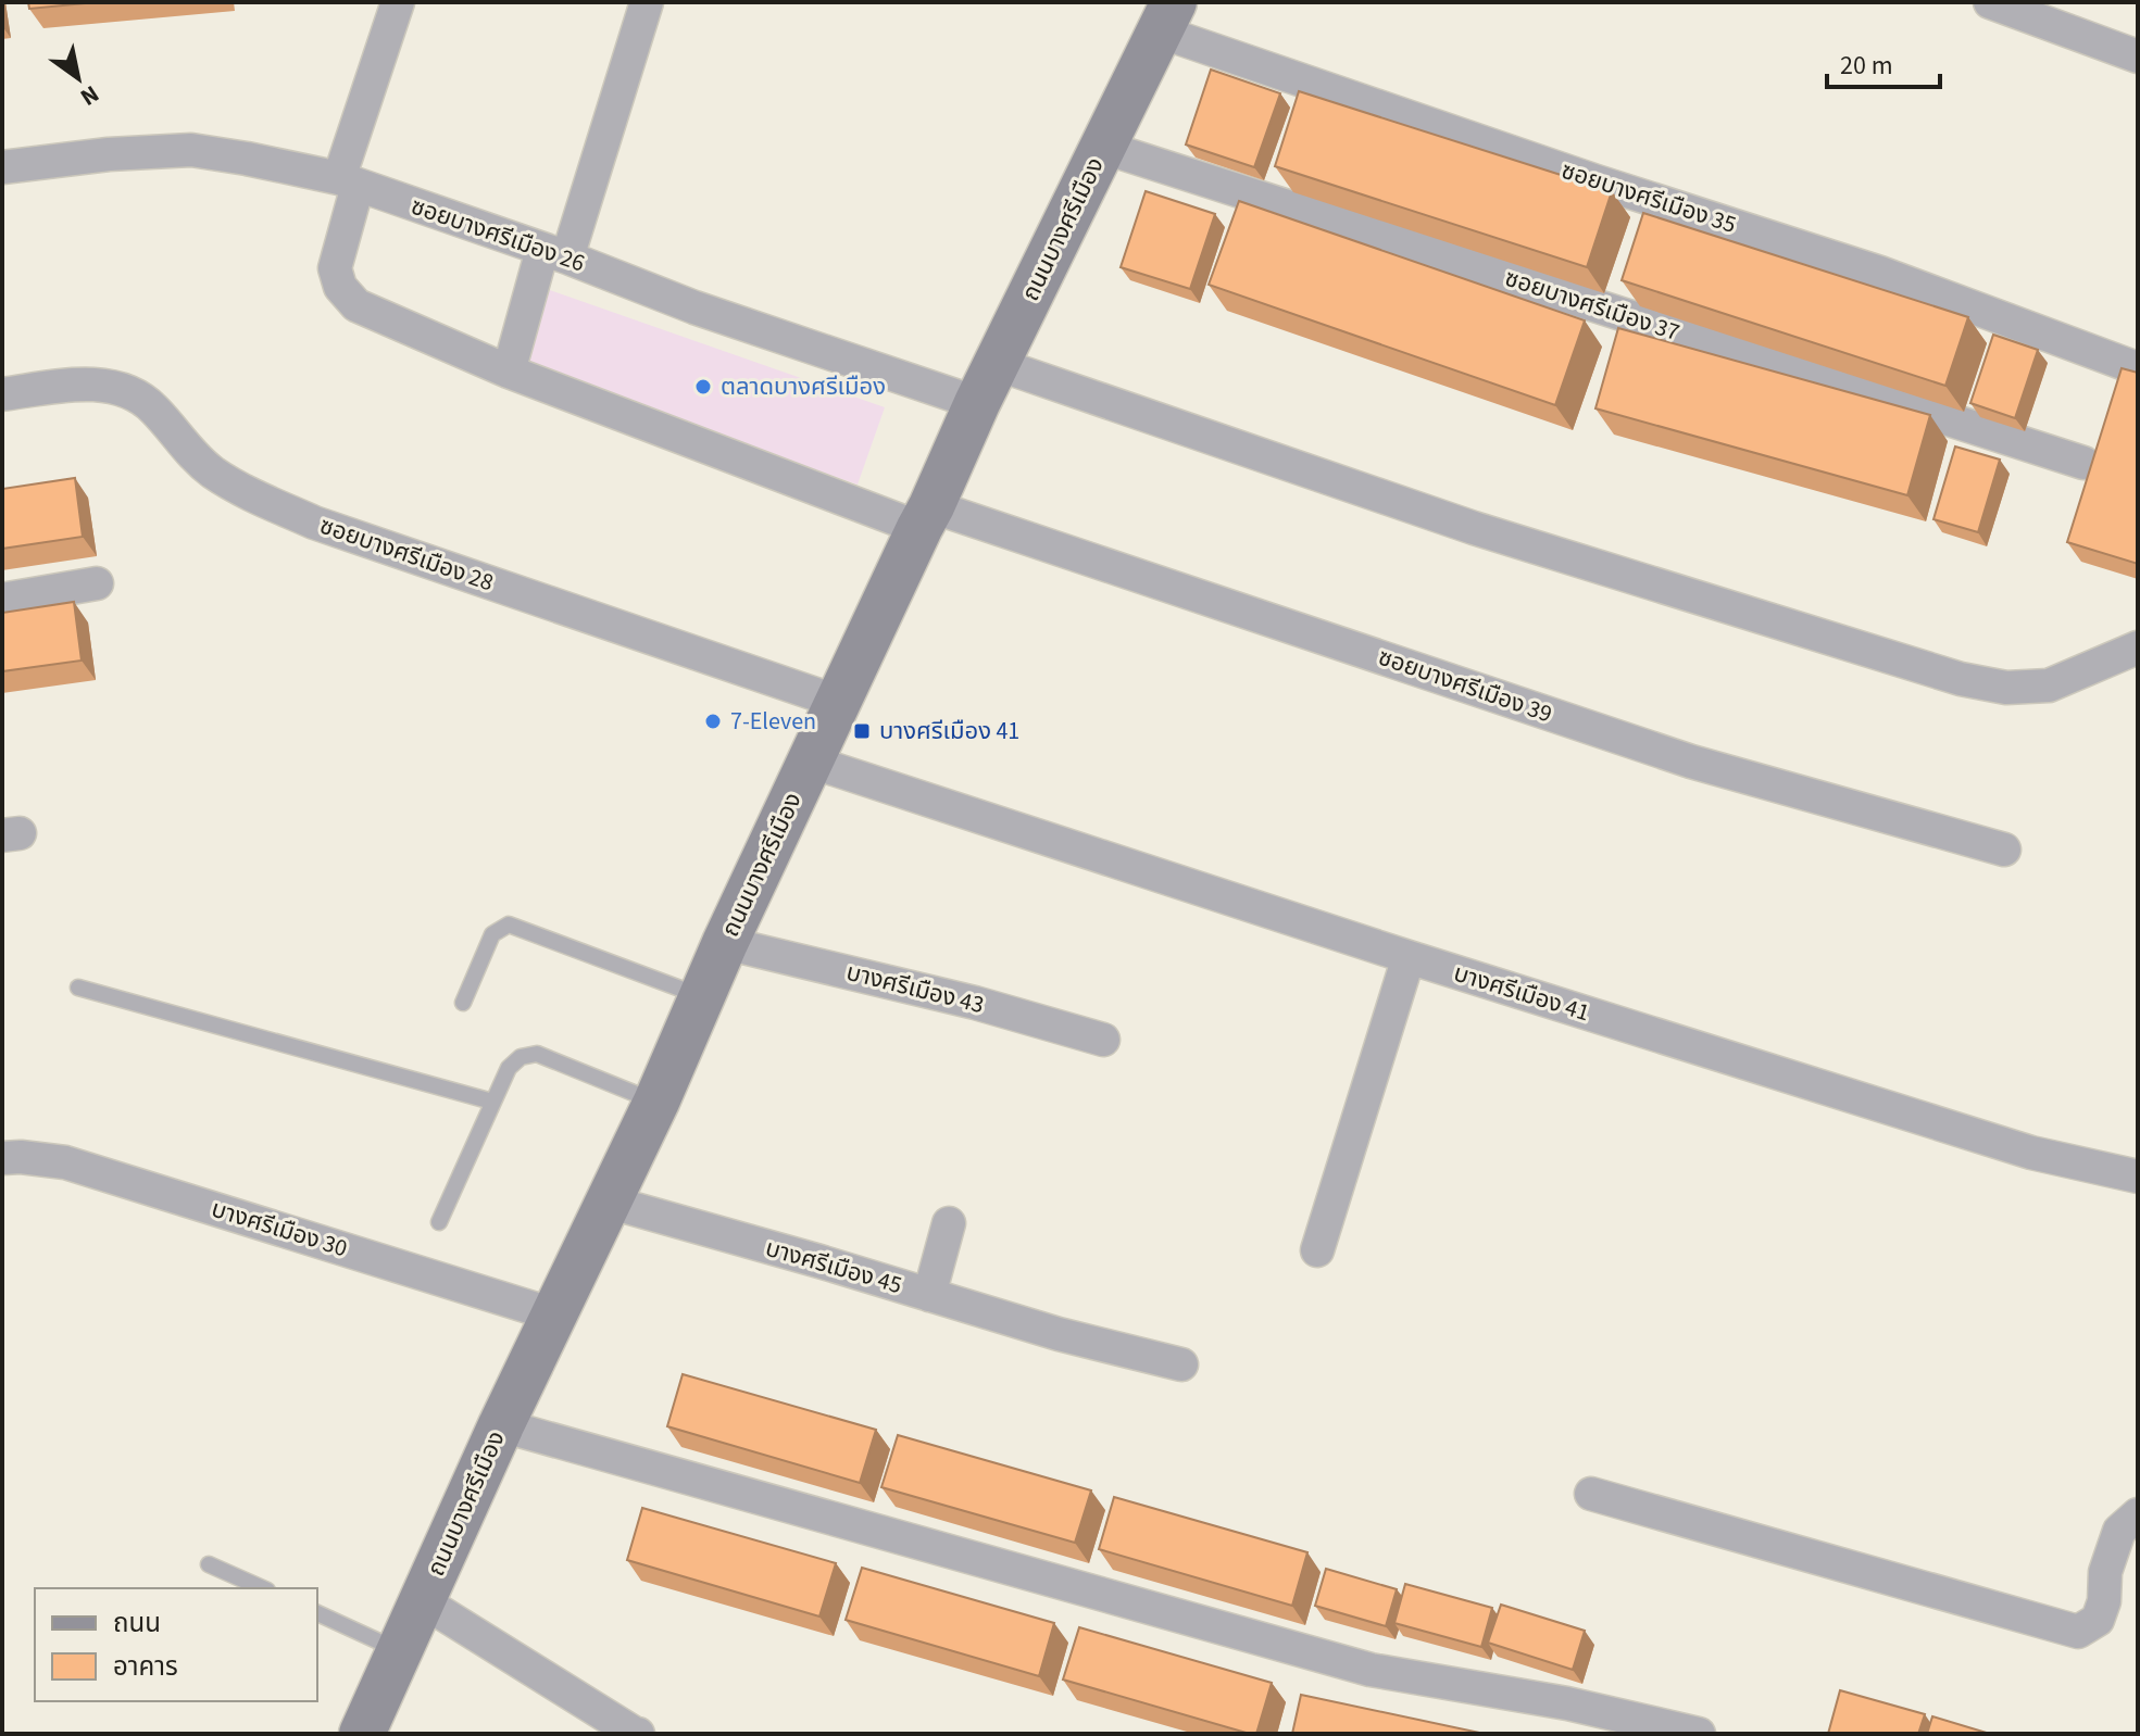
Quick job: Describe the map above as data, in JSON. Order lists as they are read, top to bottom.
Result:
{
  "streets": {
    "street": [
      "ซอยบางศรีเมือง 35",
      "ถนนบางศรีเมือง",
      "ซอยบางศรีเมือง 26",
      "ซอยบางศรีเมือง 37",
      "ซอยบางศรีเมือง 28",
      "ซอยบางศรีเมือง 39",
      "บางศรีเมือง 43",
      "บางศรีเมือง 41",
      "บางศรีเมือง 30",
      "บางศรีเมือง 45"
    ]
  },
  "crossings": [
    ["ซอยบางศรีเมือง 35", "ถนนบางศรีเมือง"],
    ["ถนนบางศรีเมือง", "ซอยบางศรีเมือง 26"],
    ["ถนนบางศรีเมือง", "ซอยบางศรีเมือง 37"],
    ["ถนนบางศรีเมือง", "ซอยบางศรีเมือง 28"],
    ["ถนนบางศรีเมือง", "ซอยบางศรีเมือง 39"],
    ["ถนนบางศรีเมือง", "บางศรีเมือง 43"],
    ["ถนนบางศรีเมือง", "บางศรีเมือง 41"],
    ["ถนนบางศรีเมือง", "บางศรีเมือง 30"],
    ["ถนนบางศรีเมือง", "บางศรีเมือง 45"],
    ["ซอยบางศรีเมือง 26", "ซอยบางศรีเมือง 39"]
  ],
  "places": {
    "other": ["ตลาดบางศรีเมือง", "7-Eleven"],
    "transit": ["บางศรีเมือง 41"]
  },
  "legend": ["ถนน", "อาคาร"],
  "scale_bar": "20 m",
  "north": "bottom right"
}
